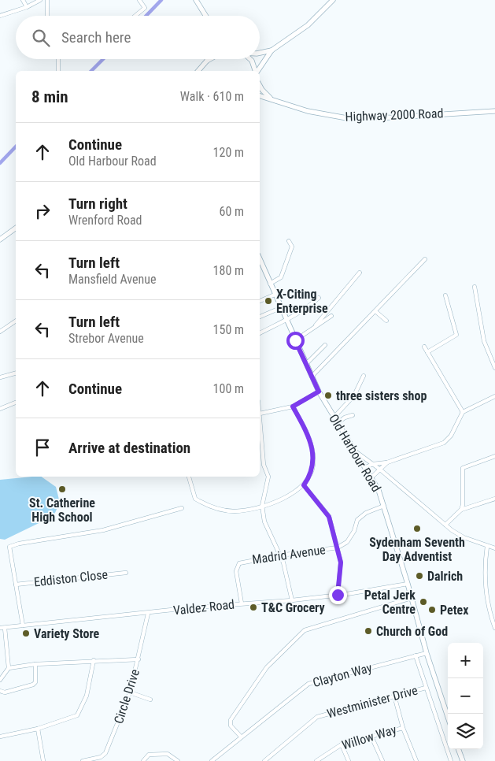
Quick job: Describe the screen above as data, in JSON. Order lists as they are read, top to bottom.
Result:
{
  "streets": {
    "main road": ["Highway 2000 Road", "Old Harbour Road"],
    "street": [
      "Madrid Avenue",
      "Eddiston Close",
      "Valdez Road",
      "Clayton Way",
      "Circle Drive",
      "Westminister Drive",
      "Willow Way"
    ]
  },
  "crossings": [
    ["Old Harbour Road", "Madrid Avenue"],
    ["Old Harbour Road", "Valdez Road"],
    ["Old Harbour Road", "Clayton Way"],
    ["Madrid Avenue", "Valdez Road"],
    ["Valdez Road", "Circle Drive"]
  ],
  "places": [
    "X-Citing Enterprise",
    "three sisters shop",
    "St. Catherine High School",
    "Sydenham Seventh Day Adventist",
    "Dalrich",
    "Petal Jerk Centre",
    "T&C Grocery",
    "Petex",
    "Church of God",
    "Variety Store"
  ],
  "page": {
    "search": "Search here",
    "heading": ["8 min", "Walk · 610 m"],
    "list": [
      ["Continue", "Old Harbour Road", "120 m"],
      ["Turn right", "Wrenford Road", "60 m"],
      ["Turn left", "Mansfield Avenue", "180 m"],
      ["Turn left", "Strebor Avenue", "150 m"],
      ["Continue", "100 m"],
      "Arrive at destination"
    ],
    "map_buttons": ["+", "−"]
  }
}
